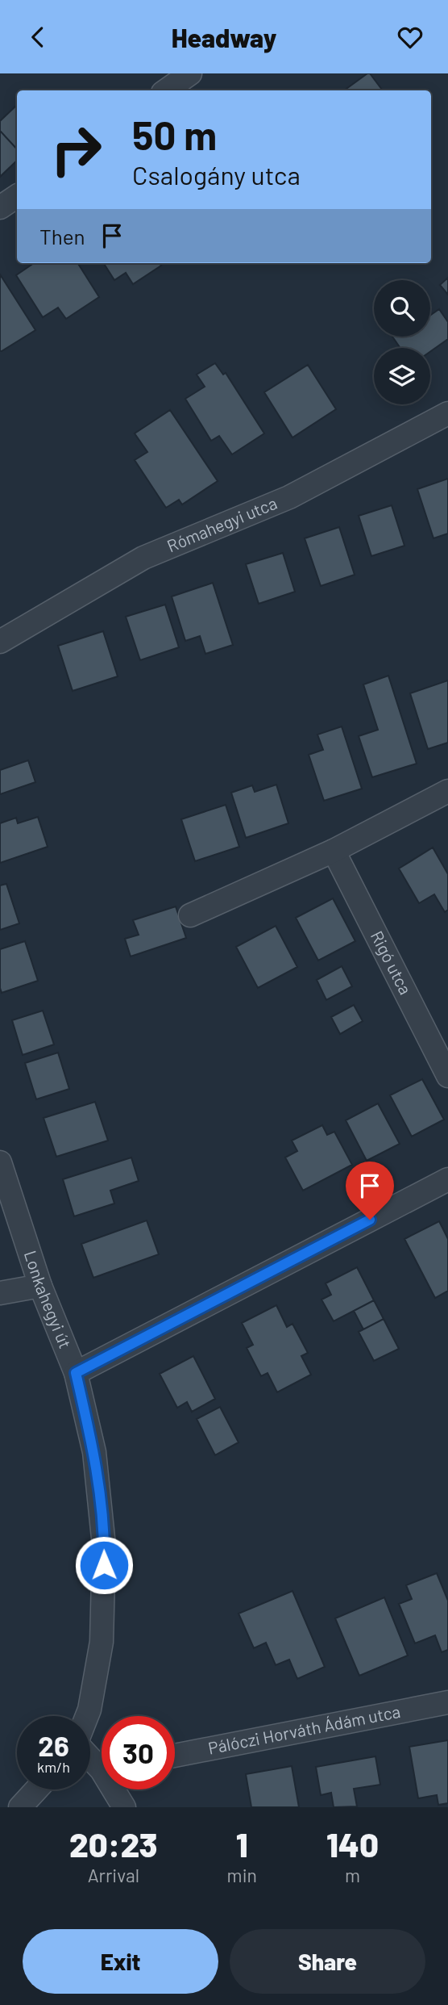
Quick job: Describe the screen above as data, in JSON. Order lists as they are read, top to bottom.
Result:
{
  "streets": {
    "street": [
      "Rómahegyi utca",
      "Rigó utca",
      "Lonkahegyi út",
      "Pálóczi Horváth Ádám utca"
    ]
  },
  "page": {
    "header": "Headway",
    "turn": ["50 m", "Csalogány utca"],
    "then": "Then",
    "speed": "26 km/h",
    "limit": "30",
    "eta": [
      "20:23",
      "Arrival",
      "1",
      "min",
      "140",
      "m"
    ],
    "buttons": ["Exit", "Share"]
  }
}
